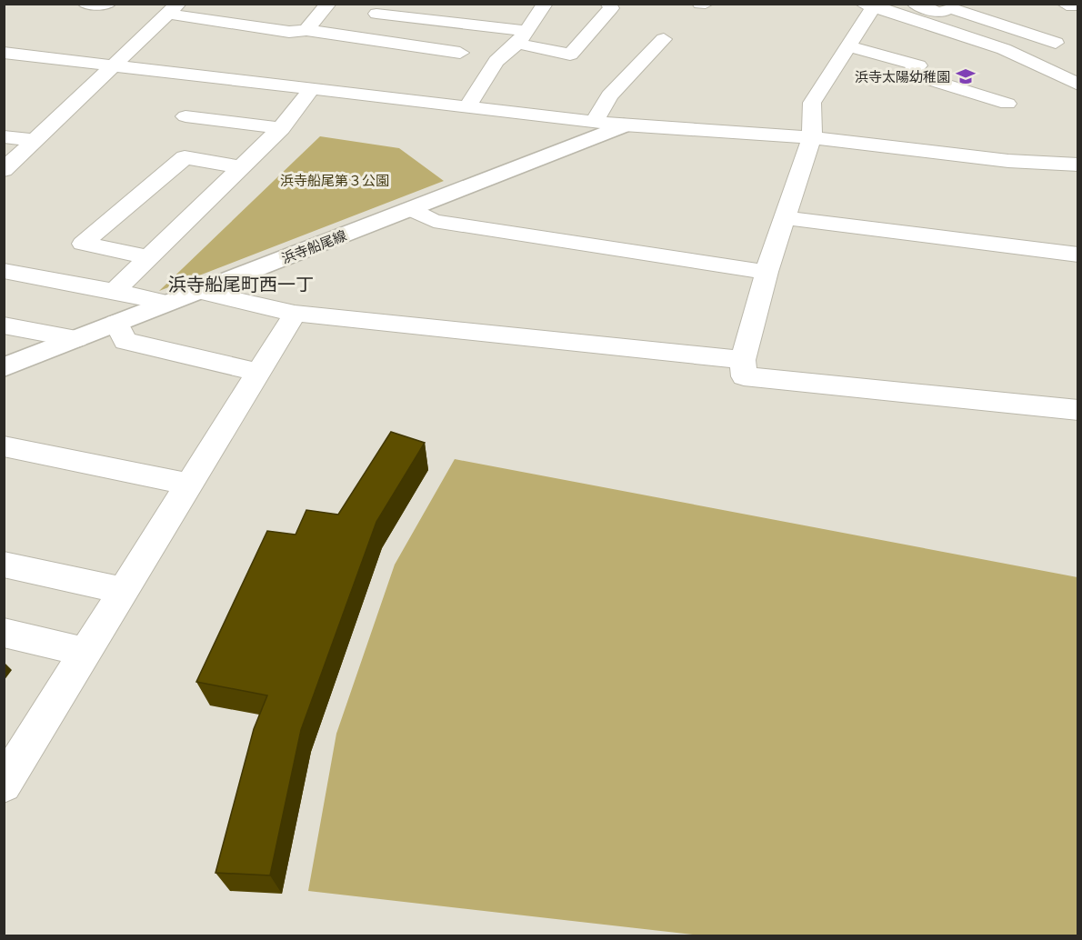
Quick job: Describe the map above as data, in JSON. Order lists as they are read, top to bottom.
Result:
{
  "streets": {
    "street": ["浜寺船尾線"]
  },
  "districts": ["浜寺船尾町西一丁"],
  "parks": ["浜寺船尾第３公園"],
  "places": {
    "school or university": ["浜寺太陽幼稚園"]
  }
}
